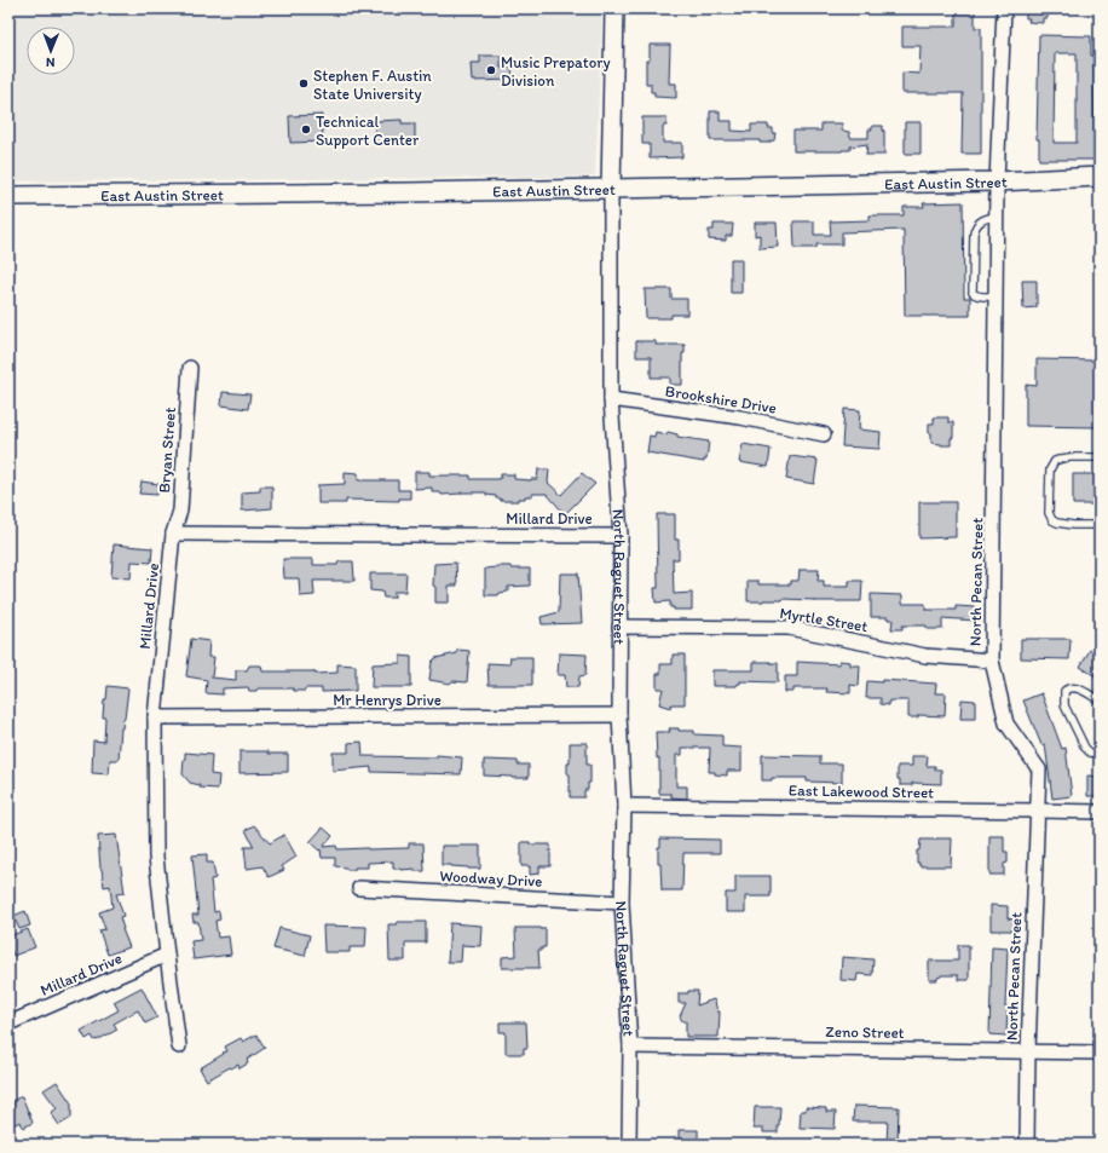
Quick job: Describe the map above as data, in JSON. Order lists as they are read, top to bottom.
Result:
{
  "streets": {
    "main road": ["East Austin Street", "North Raguet Street"],
    "street": [
      "Brookshire Drive",
      "Bryan Street",
      "Millard Drive",
      "North Pecan Street",
      "Myrtle Street",
      "Mr Henrys Drive",
      "East Lakewood Street",
      "Woodway Drive",
      "Zeno Street"
    ]
  },
  "crossings": [
    ["East Austin Street", "North Raguet Street"],
    ["East Austin Street", "North Pecan Street"],
    ["Brookshire Drive", "North Raguet Street"],
    ["Bryan Street", "Millard Drive"],
    ["Millard Drive", "North Raguet Street"],
    ["Millard Drive", "Mr Henrys Drive"],
    ["North Raguet Street", "Myrtle Street"],
    ["North Raguet Street", "Mr Henrys Drive"],
    ["North Raguet Street", "East Lakewood Street"],
    ["North Raguet Street", "Woodway Drive"],
    ["North Raguet Street", "Zeno Street"],
    ["North Pecan Street", "Myrtle Street"],
    ["North Pecan Street", "East Lakewood Street"],
    ["North Pecan Street", "Zeno Street"]
  ],
  "places": ["Music Prepatory Division", "Stephen F. Austin State University", "Technical Support Center"],
  "north": "bottom"
}
